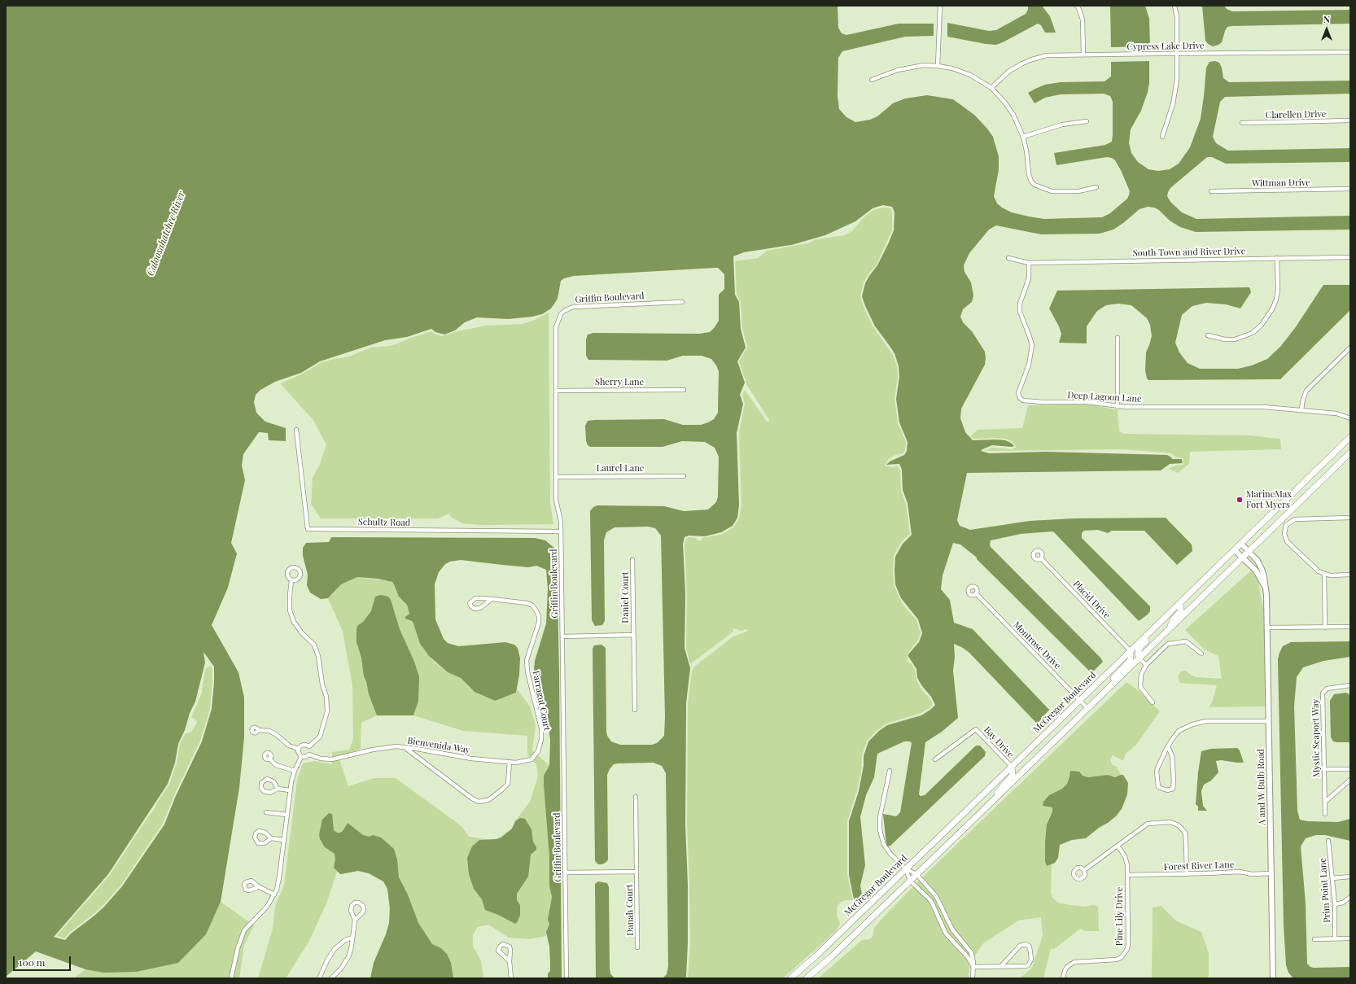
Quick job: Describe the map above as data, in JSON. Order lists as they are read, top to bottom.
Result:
{
  "streets": {
    "main road": ["McGregor Boulevard"],
    "street": [
      "Cypress Lake Drive",
      "Clarellen Drive",
      "Wittman Drive",
      "South Town and River Drive",
      "Griffin Boulevard",
      "Sherry Lane",
      "Deep Lagoon Lane",
      "Laurel Lane",
      "Schultz Road",
      "Daniel Court",
      "Placid Drive",
      "Montrose Drive",
      "Farragut Court",
      "Mystic Seaport Way",
      "Bay Drive",
      "Bienvenida Way",
      "A and W Bulb Road",
      "Forest River Lane",
      "Prim Point Lane",
      "Danah Court",
      "Pine Lily Drive"
    ]
  },
  "crossings": [
    ["South Town and River Drive", "Deep Lagoon Lane"],
    ["Griffin Boulevard", "Sherry Lane"],
    ["Griffin Boulevard", "Laurel Lane"],
    ["Griffin Boulevard", "Schultz Road"],
    ["Griffin Boulevard", "Daniel Court"],
    ["Griffin Boulevard", "Danah Court"],
    ["Placid Drive", "McGregor Boulevard"],
    ["Montrose Drive", "McGregor Boulevard"],
    ["Farragut Court", "Bienvenida Way"],
    ["McGregor Boulevard", "Bay Drive"],
    ["McGregor Boulevard", "A and W Bulb Road"],
    ["A and W Bulb Road", "Forest River Lane"],
    ["Forest River Lane", "Pine Lily Drive"]
  ],
  "water": ["Caloosahatchee River"],
  "places": ["MarineMax Fort Myers"],
  "scale_bar": "100 m",
  "north": "top"
}
